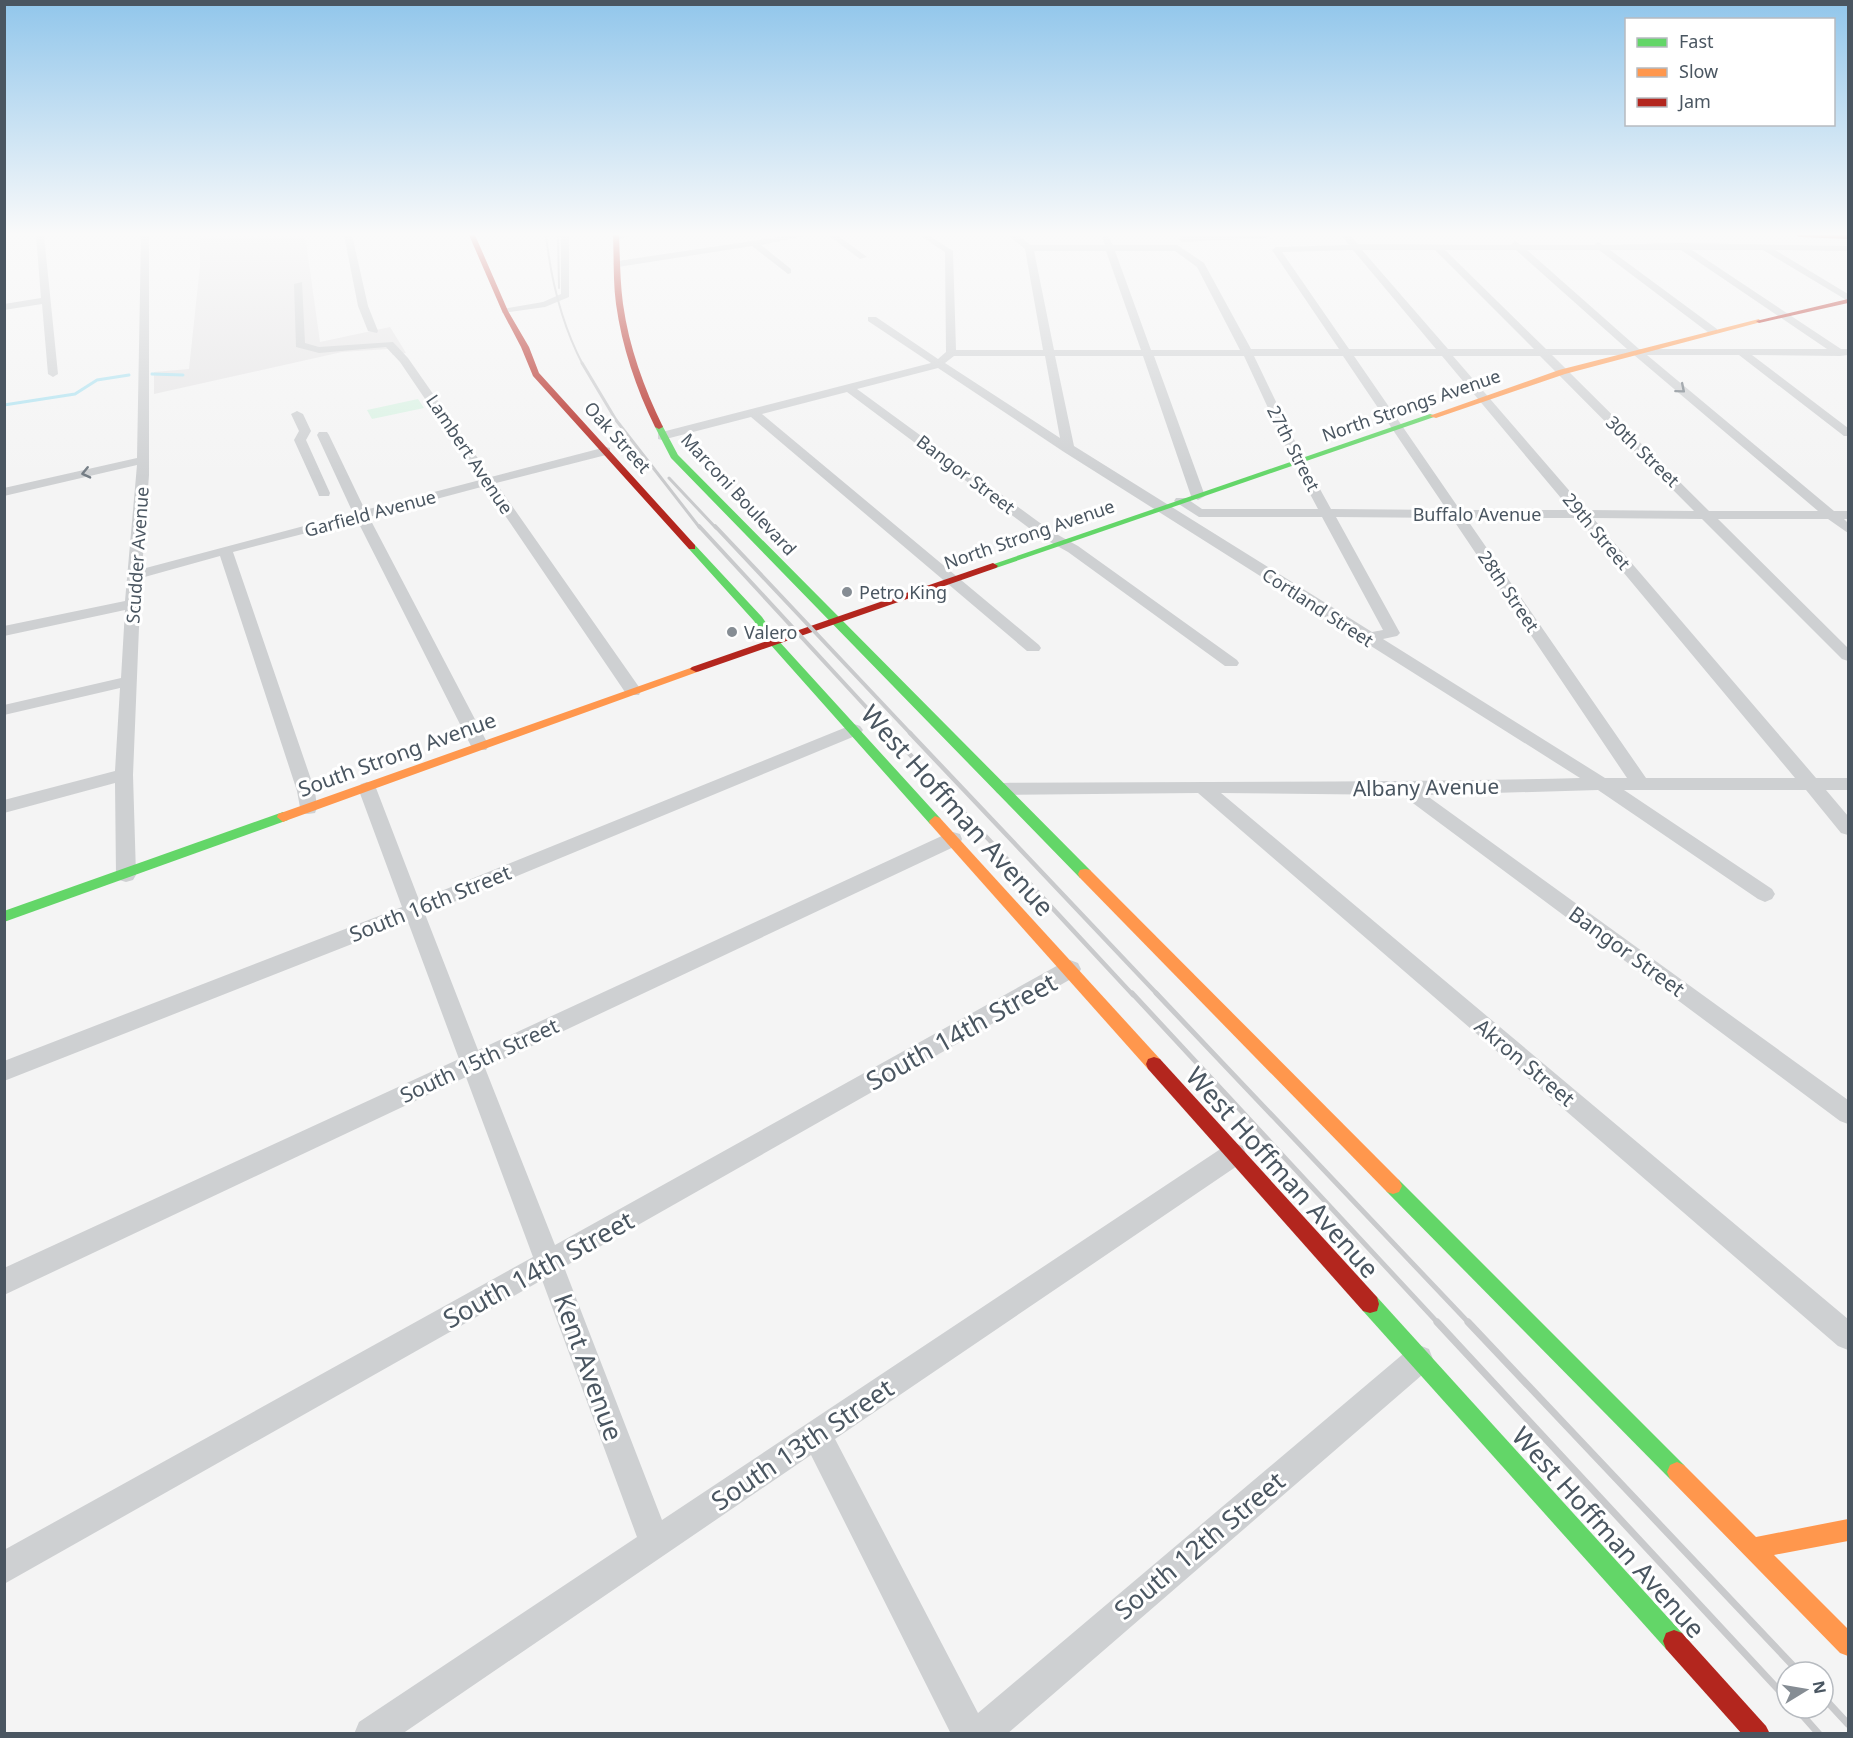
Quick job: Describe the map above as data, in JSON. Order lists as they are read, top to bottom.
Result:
{
  "streets": {
    "street": [
      "North Strongs Avenue",
      "Oak Street",
      "27th Street",
      "30th Street",
      "Lambert Avenue",
      "Bangor Street",
      "Marconi Boulevard",
      "Garfield Avenue",
      "Buffalo Avenue",
      "29th Street",
      "North Strong Avenue",
      "Scudder Avenue",
      "28th Street",
      "Cortland Street",
      "South Strong Avenue",
      "Albany Avenue",
      "West Hoffman Avenue",
      "South 16th Street",
      "South 14th Street",
      "South 15th Street",
      "Akron Street",
      "Kent Avenue",
      "South 13th Street",
      "South 12th Street"
    ]
  },
  "crossings": [
    ["North Strongs Avenue", "27th Street"],
    ["North Strongs Avenue", "30th Street"],
    ["North Strongs Avenue", "29th Street"],
    ["North Strongs Avenue", "North Strong Avenue"],
    ["North Strongs Avenue", "28th Street"],
    ["Oak Street", "Garfield Avenue"],
    ["Oak Street", "South Strong Avenue"],
    ["Oak Street", "West Hoffman Avenue"],
    ["27th Street", "Buffalo Avenue"],
    ["27th Street", "Cortland Street"],
    ["30th Street", "Buffalo Avenue"],
    ["Lambert Avenue", "Garfield Avenue"],
    ["Lambert Avenue", "South Strong Avenue"],
    ["Bangor Street", "North Strong Avenue"],
    ["Bangor Street", "Albany Avenue"],
    ["Marconi Boulevard", "North Strong Avenue"],
    ["Marconi Boulevard", "West Hoffman Avenue"],
    ["Garfield Avenue", "Scudder Avenue"],
    ["Buffalo Avenue", "29th Street"],
    ["Buffalo Avenue", "North Strong Avenue"],
    ["Buffalo Avenue", "28th Street"],
    ["29th Street", "Albany Avenue"],
    ["North Strong Avenue", "Cortland Street"],
    ["North Strong Avenue", "South Strong Avenue"],
    ["North Strong Avenue", "West Hoffman Avenue"],
    ["Scudder Avenue", "South Strong Avenue"],
    ["28th Street", "Albany Avenue"],
    ["Cortland Street", "Albany Avenue"],
    ["South Strong Avenue", "West Hoffman Avenue"],
    ["South Strong Avenue", "Kent Avenue"],
    ["Albany Avenue", "West Hoffman Avenue"],
    ["Albany Avenue", "Akron Street"],
    ["West Hoffman Avenue", "South 16th Street"],
    ["West Hoffman Avenue", "South 14th Street"],
    ["West Hoffman Avenue", "South 15th Street"],
    ["West Hoffman Avenue", "South 13th Street"],
    ["West Hoffman Avenue", "South 12th Street"],
    ["South 16th Street", "Kent Avenue"],
    ["South 14th Street", "Kent Avenue"],
    ["South 15th Street", "Kent Avenue"],
    ["Kent Avenue", "South 13th Street"]
  ],
  "places": ["Petro King", "Valero"],
  "legend": ["Fast", "Slow", "Jam"],
  "north": "right"
}
